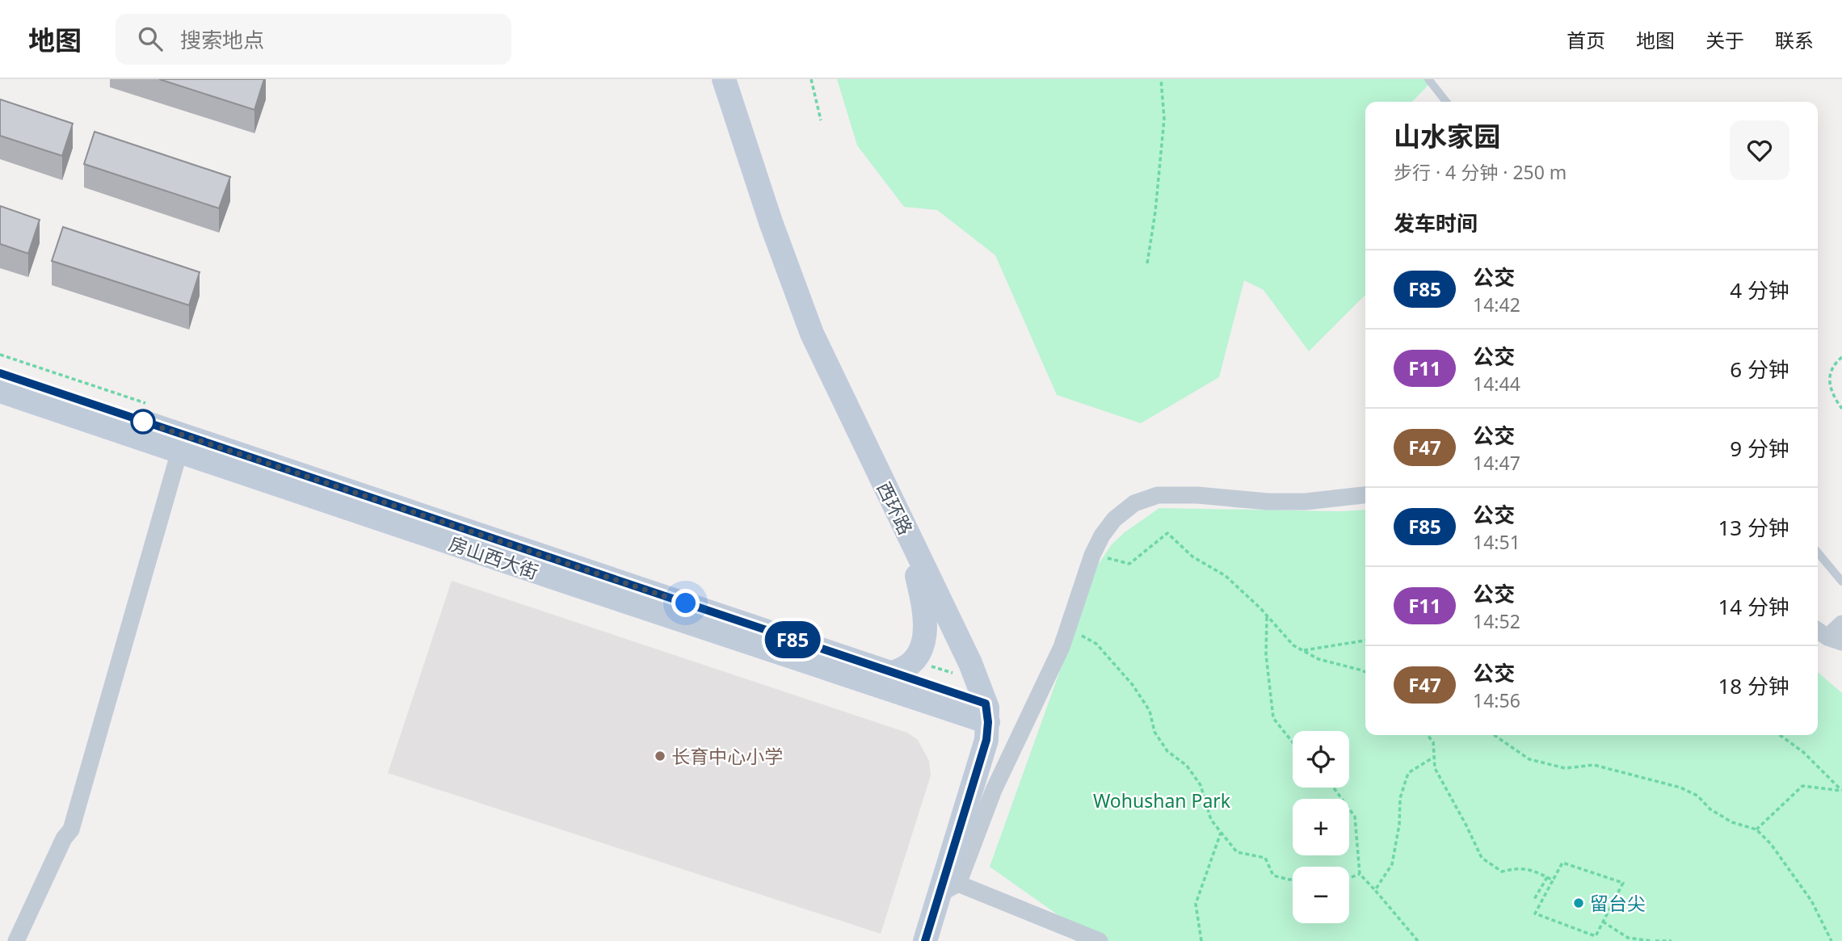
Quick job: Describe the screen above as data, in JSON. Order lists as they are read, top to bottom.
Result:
{
  "streets": {
    "main road": ["西环路", "房山西大街"]
  },
  "crossings": [
    ["西环路", "房山西大街"]
  ],
  "parks": ["Wohushan Park"],
  "places": ["长育中心小学", "留台尖"],
  "lines": ["bus line F85"],
  "page": {
    "header": "地图",
    "search": "搜索地点",
    "nav": [
      "首页",
      "地图",
      "关于",
      "联系"
    ],
    "on_map": "F85",
    "heading": [
      ["山水家园", "步行 · 4 分钟 · 250 m"],
      "发车时间"
    ],
    "list": [
      {
        "mark": "F85",
        "name": "公交",
        "note": "14:42",
        "value": "4 分钟"
      },
      {
        "mark": "F11",
        "name": "公交",
        "note": "14:44",
        "value": "6 分钟"
      },
      {
        "mark": "F47",
        "name": "公交",
        "note": "14:47",
        "value": "9 分钟"
      },
      {
        "mark": "F85",
        "name": "公交",
        "note": "14:51",
        "value": "13 分钟"
      },
      {
        "mark": "F11",
        "name": "公交",
        "note": "14:52",
        "value": "14 分钟"
      },
      {
        "mark": "F47",
        "name": "公交",
        "note": "14:56",
        "value": "18 分钟"
      }
    ],
    "map_buttons": ["+", "−"]
  }
}
